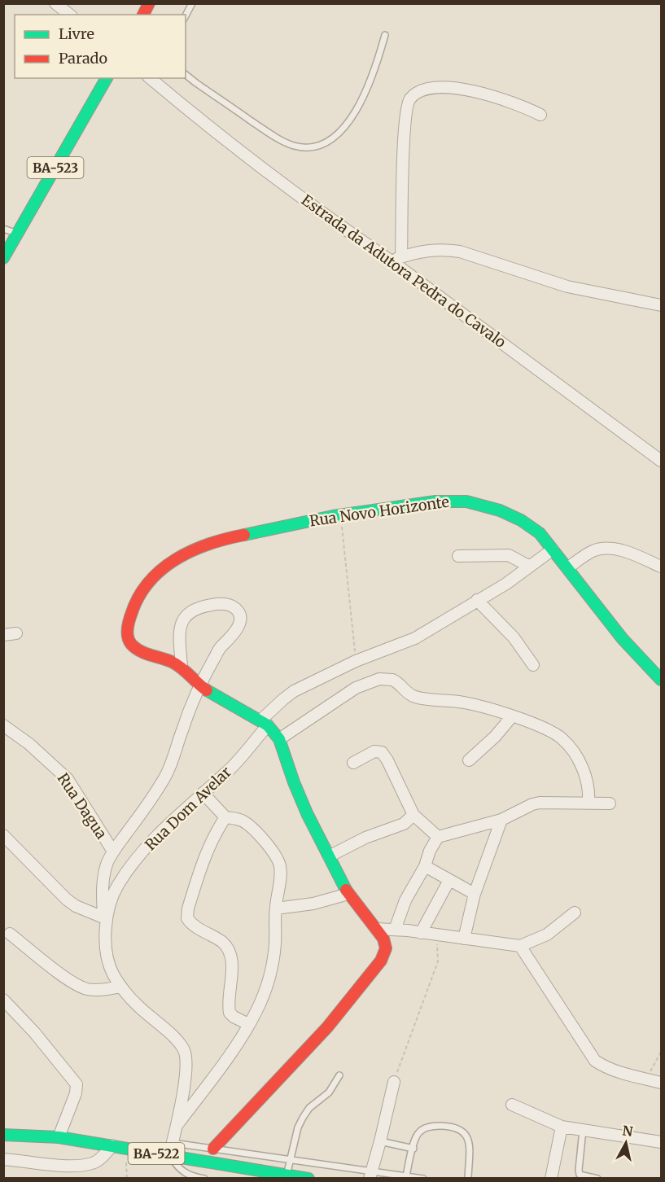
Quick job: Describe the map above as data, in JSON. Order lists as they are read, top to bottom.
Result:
{
  "streets": {
    "street": [
      "BA-523",
      "Estrada da Adutora Pedra do Cavalo",
      "Rua Novo Horizonte",
      "Rua Dagua",
      "Rua Dom Avelar",
      "BA-522"
    ]
  },
  "crossings": [
    ["Rua Novo Horizonte", "Rua Dom Avelar"],
    ["Rua Dom Avelar", "BA-522"]
  ],
  "legend": ["Livre", "Parado"],
  "north": "top"
}
